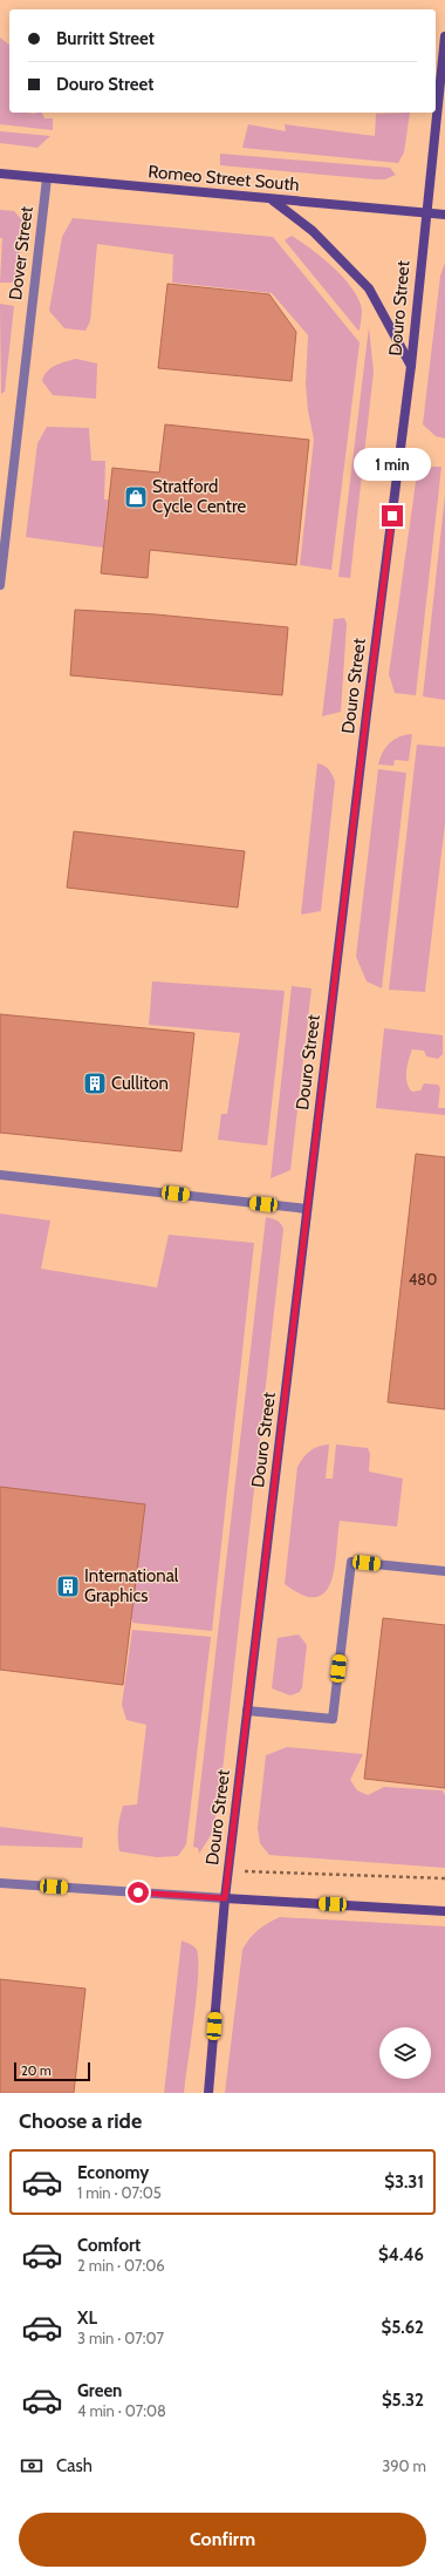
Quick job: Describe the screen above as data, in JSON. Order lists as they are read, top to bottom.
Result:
{
  "streets": {
    "street": ["Romeo Street South", "Dover Street", "Douro Street"]
  },
  "crossings": [
    ["Romeo Street South", "Dover Street"],
    ["Romeo Street South", "Douro Street"]
  ],
  "places": {
    "shop": ["Stratford Cycle Centre"],
    "building": ["Culliton", "International Graphics"]
  },
  "house_numbers": ["480"],
  "scale_bar": "20 m",
  "page": {
    "banner": ["Burritt Street", "Douro Street"],
    "bubble": "1 min",
    "scale": "20 m",
    "heading": "Choose a ride",
    "list": [
      {
        "name": "Economy",
        "note": "1 min · 07:05",
        "value": "$3.31"
      },
      {
        "name": "Comfort",
        "note": "2 min · 07:06",
        "value": "$4.46"
      },
      {
        "name": "XL",
        "note": "3 min · 07:07",
        "value": "$5.62"
      },
      {
        "name": "Green",
        "note": "4 min · 07:08",
        "value": "$5.32"
      }
    ],
    "pay": ["Cash", "390 m"],
    "buttons": "Confirm"
  }
}
